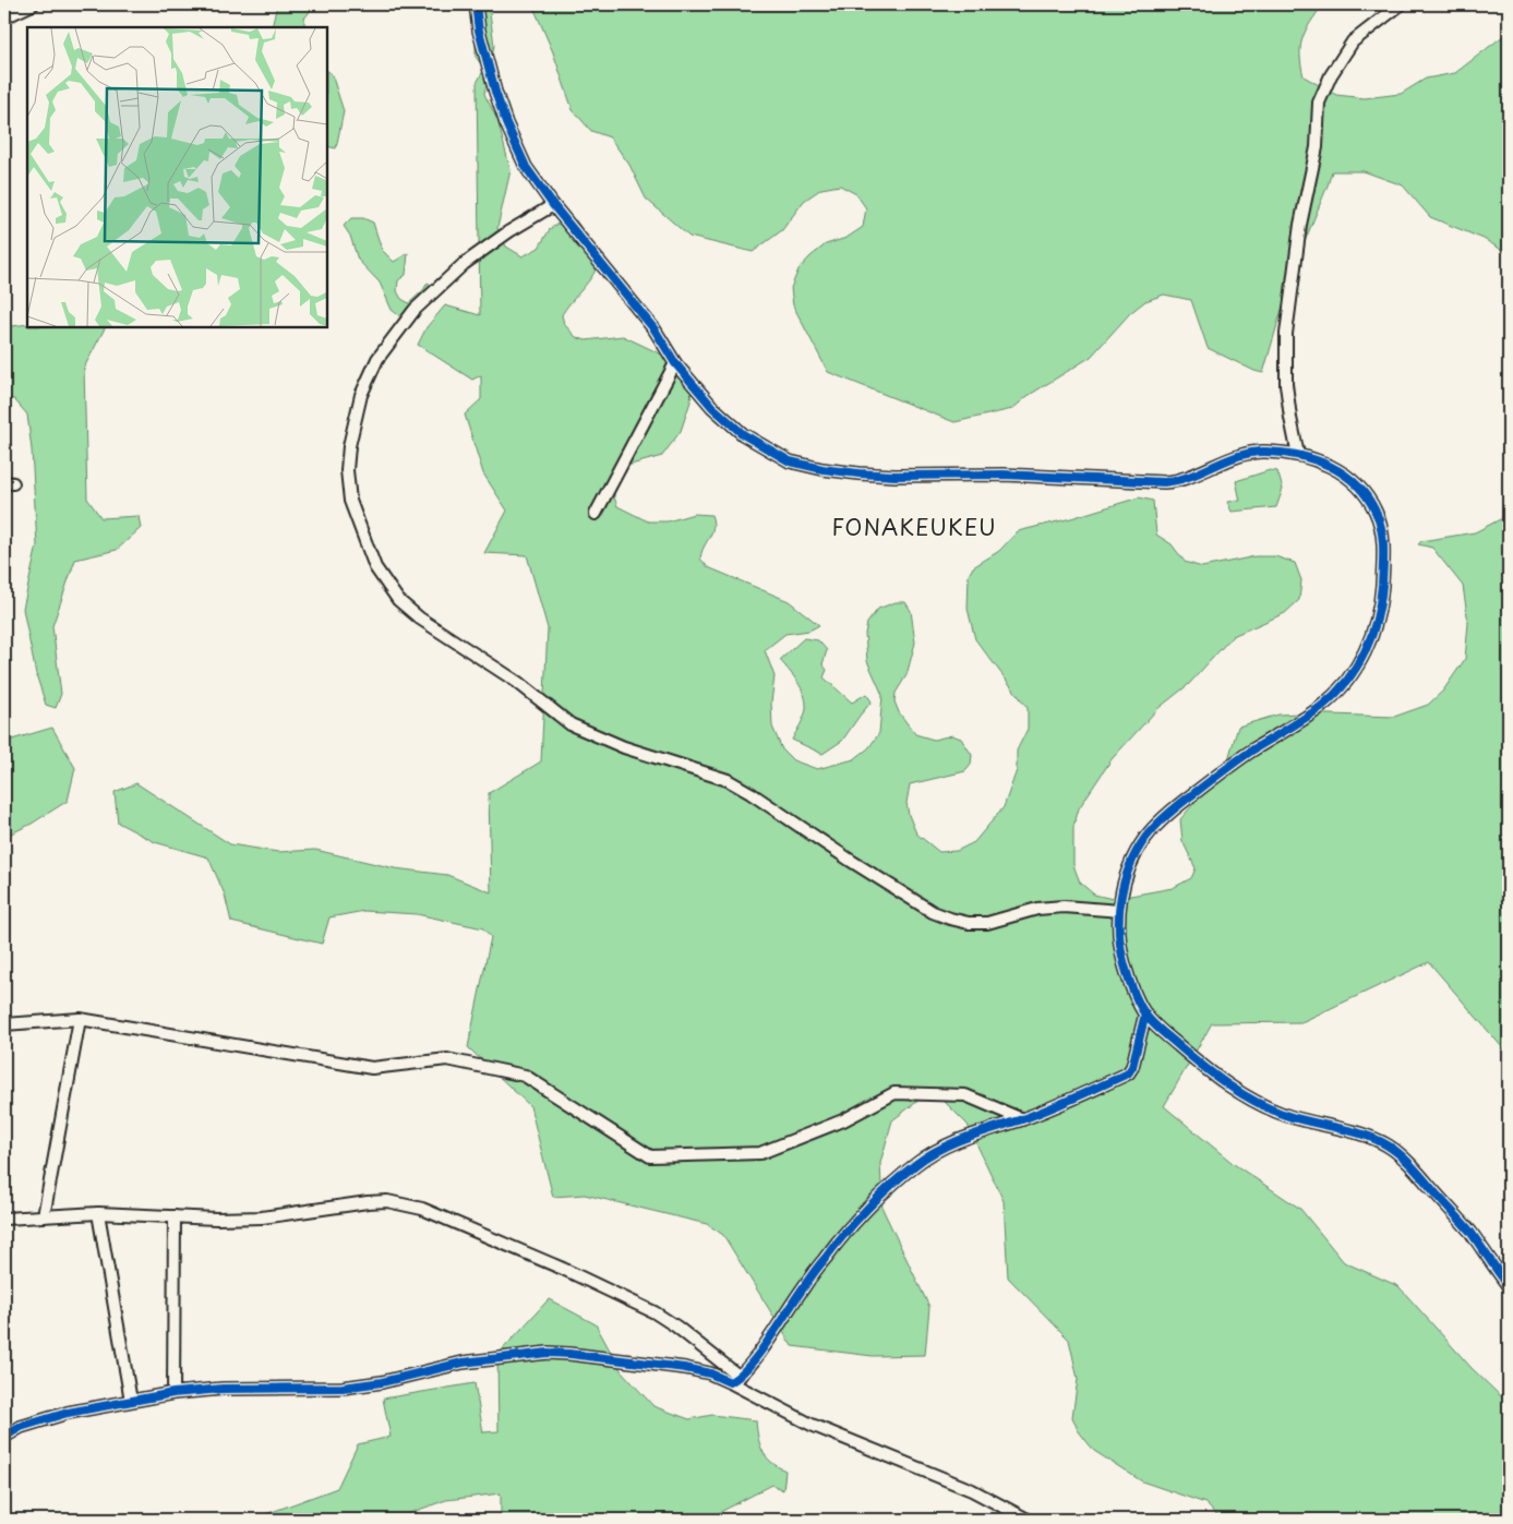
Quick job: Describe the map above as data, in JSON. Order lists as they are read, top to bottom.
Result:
{
  "districts": ["FONAKEUKEU"]
}
